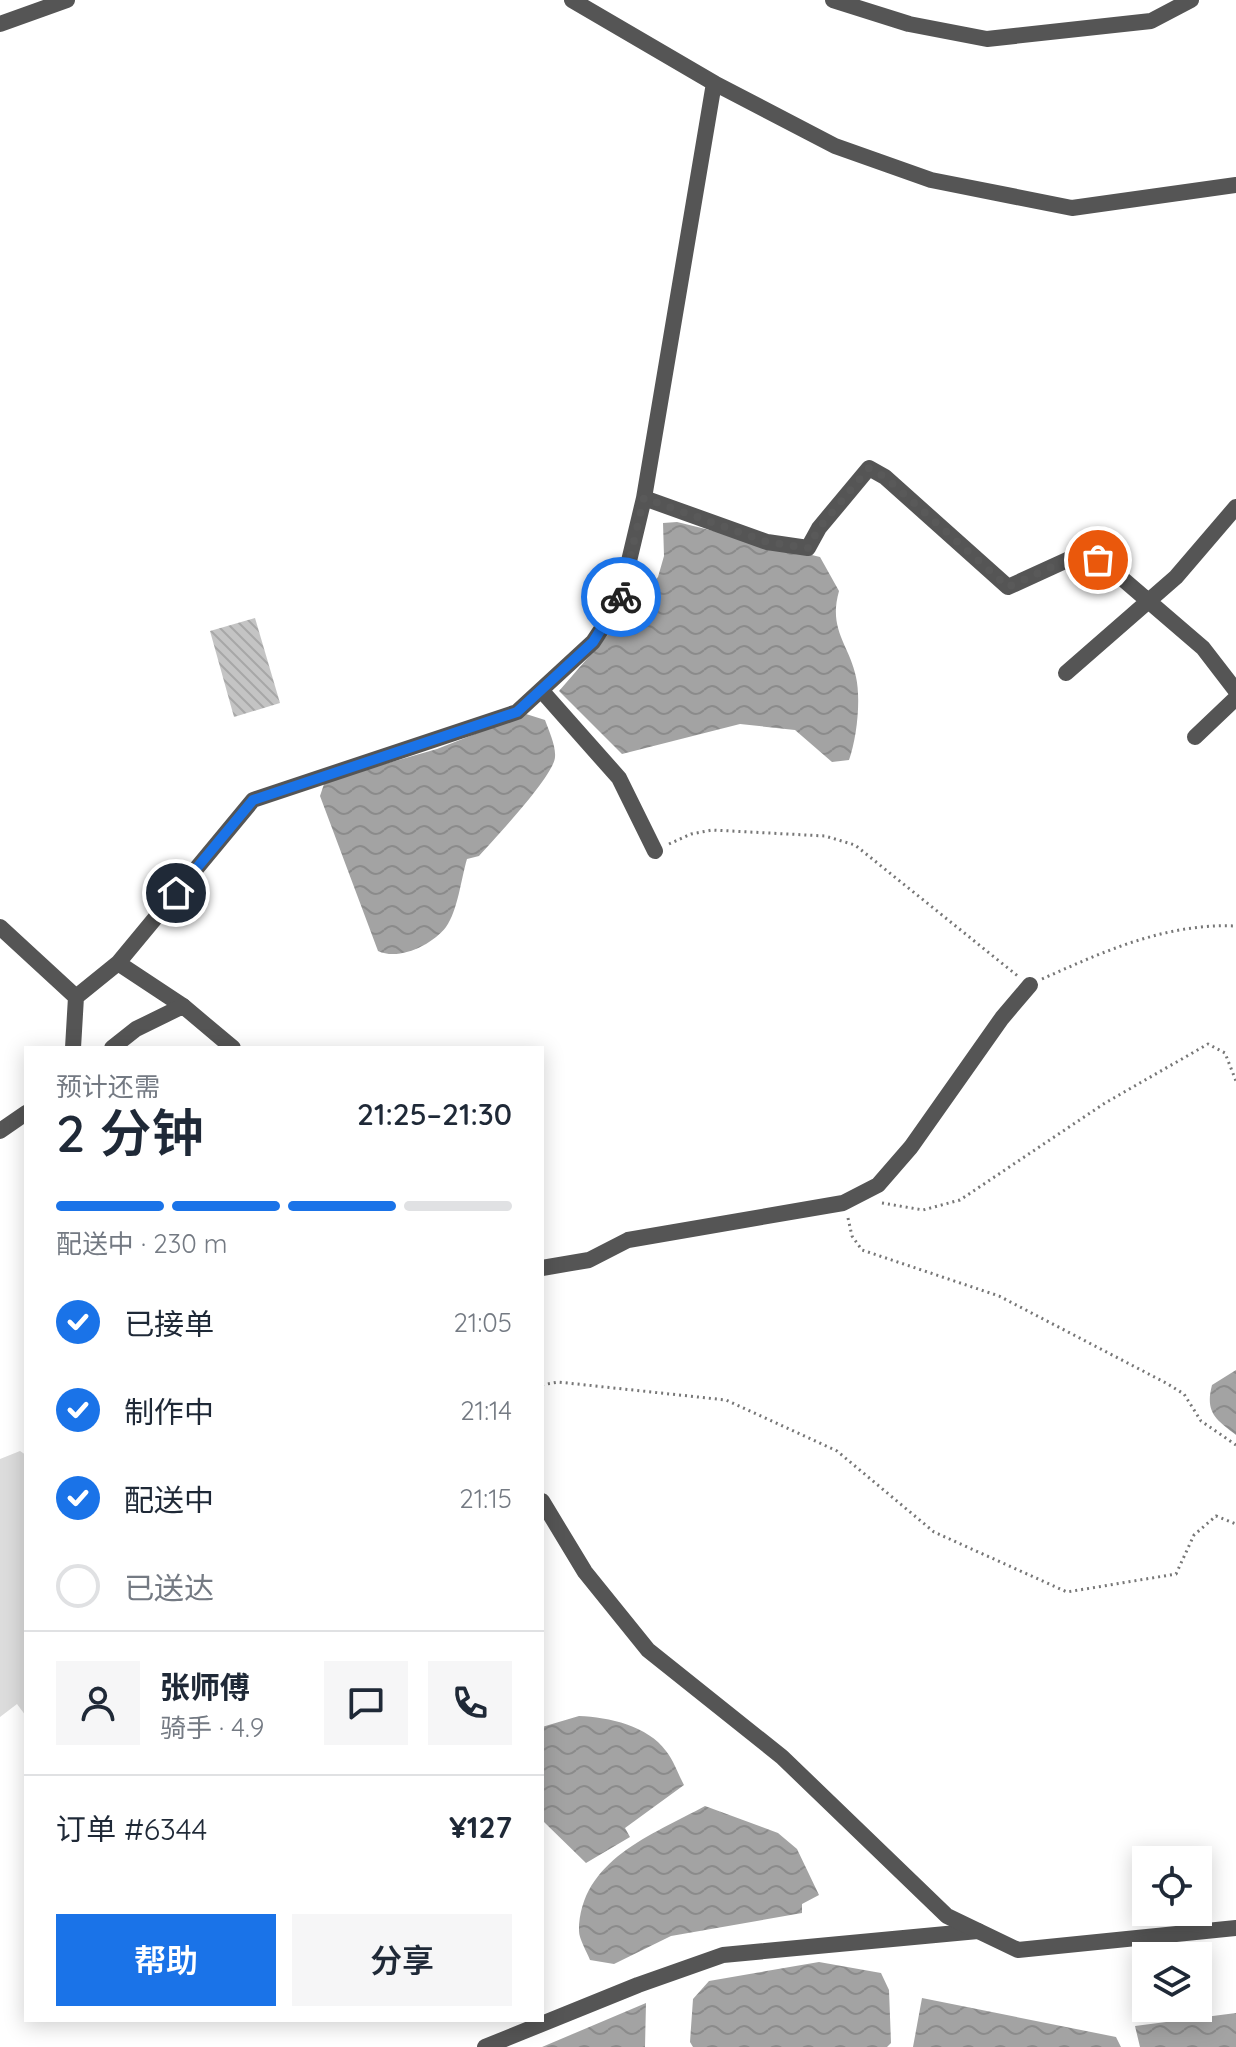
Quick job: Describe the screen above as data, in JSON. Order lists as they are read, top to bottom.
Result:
{
  "page": {
    "heading": ["2 分钟", "预计还需", "21:25–21:30"],
    "panel": [
      "张师傅",
      "骑手 · 4.9",
      "订单 #6344",
      "¥127"
    ],
    "bar": "配送中 · 230 m",
    "list": [
      ["已接单", "21:05"],
      ["制作中", "21:14"],
      ["配送中", "21:15"],
      "已送达"
    ],
    "buttons": ["帮助", "分享"]
  }
}
